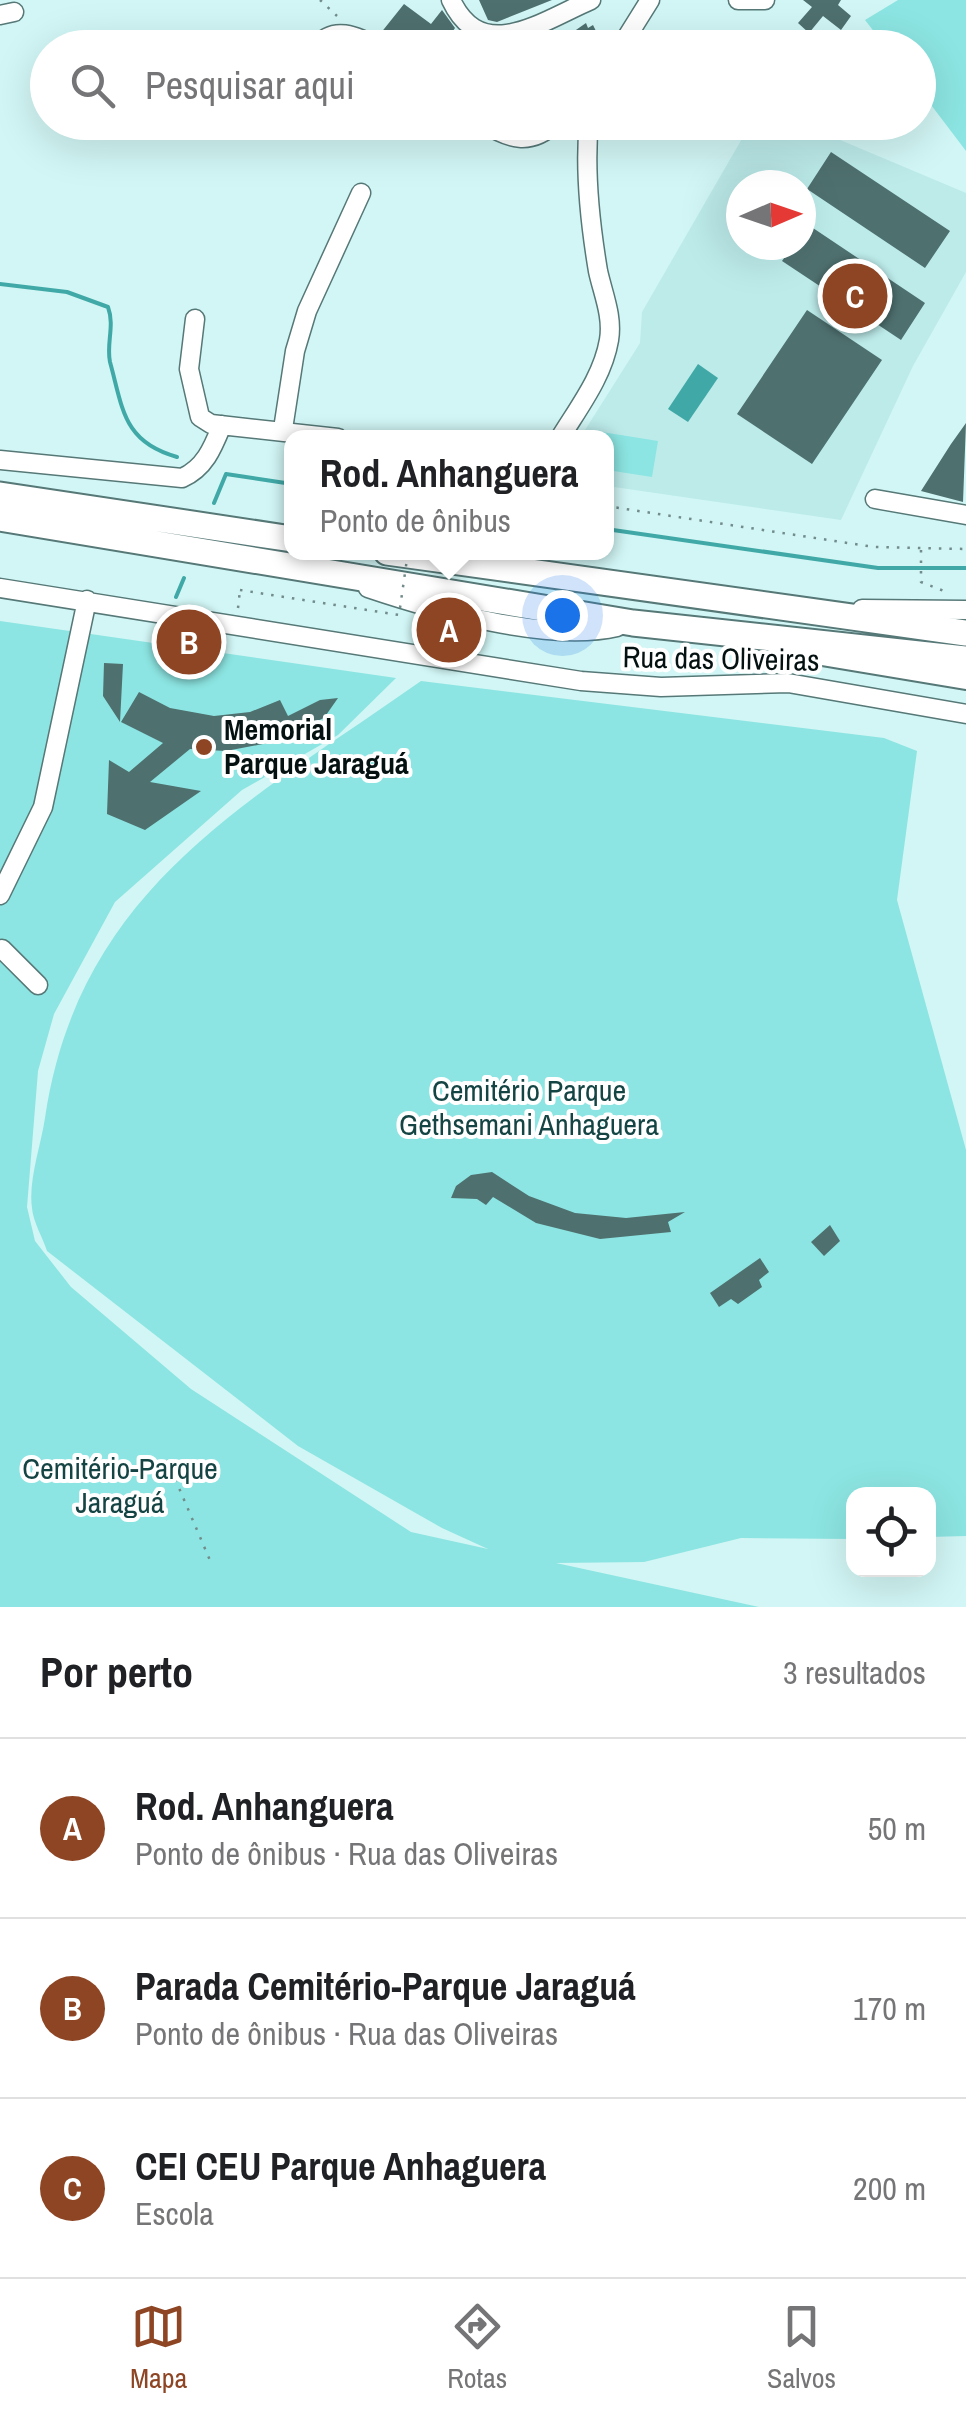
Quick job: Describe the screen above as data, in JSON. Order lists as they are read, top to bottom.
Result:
{
  "streets": {
    "street": ["Rua das Oliveiras"]
  },
  "parks": ["Cemitério Parque Gethsemani Anhaguera", "Cemitério-Parque Jaraguá"],
  "places": ["Memorial Parque Jaraguá"],
  "north": "right",
  "page": {
    "search": "Pesquisar aqui",
    "pins": ["C", "A", "B"],
    "popup": ["Rod. Anhanguera", "Ponto de ônibus"],
    "heading": ["Por perto", "3 resultados"],
    "list": [
      {
        "mark": "A",
        "name": "Rod. Anhanguera",
        "note": "Ponto de ônibus · Rua das Oliveiras",
        "value": "50 m"
      },
      {
        "mark": "B",
        "name": "Parada Cemitério-Parque Jaraguá",
        "note": "Ponto de ônibus · Rua das Oliveiras",
        "value": "170 m"
      },
      {
        "mark": "C",
        "name": "CEI CEU Parque Anhaguera",
        "note": "Escola",
        "value": "200 m"
      }
    ],
    "nav": ["Mapa", "Rotas", "Salvos"]
  }
}
